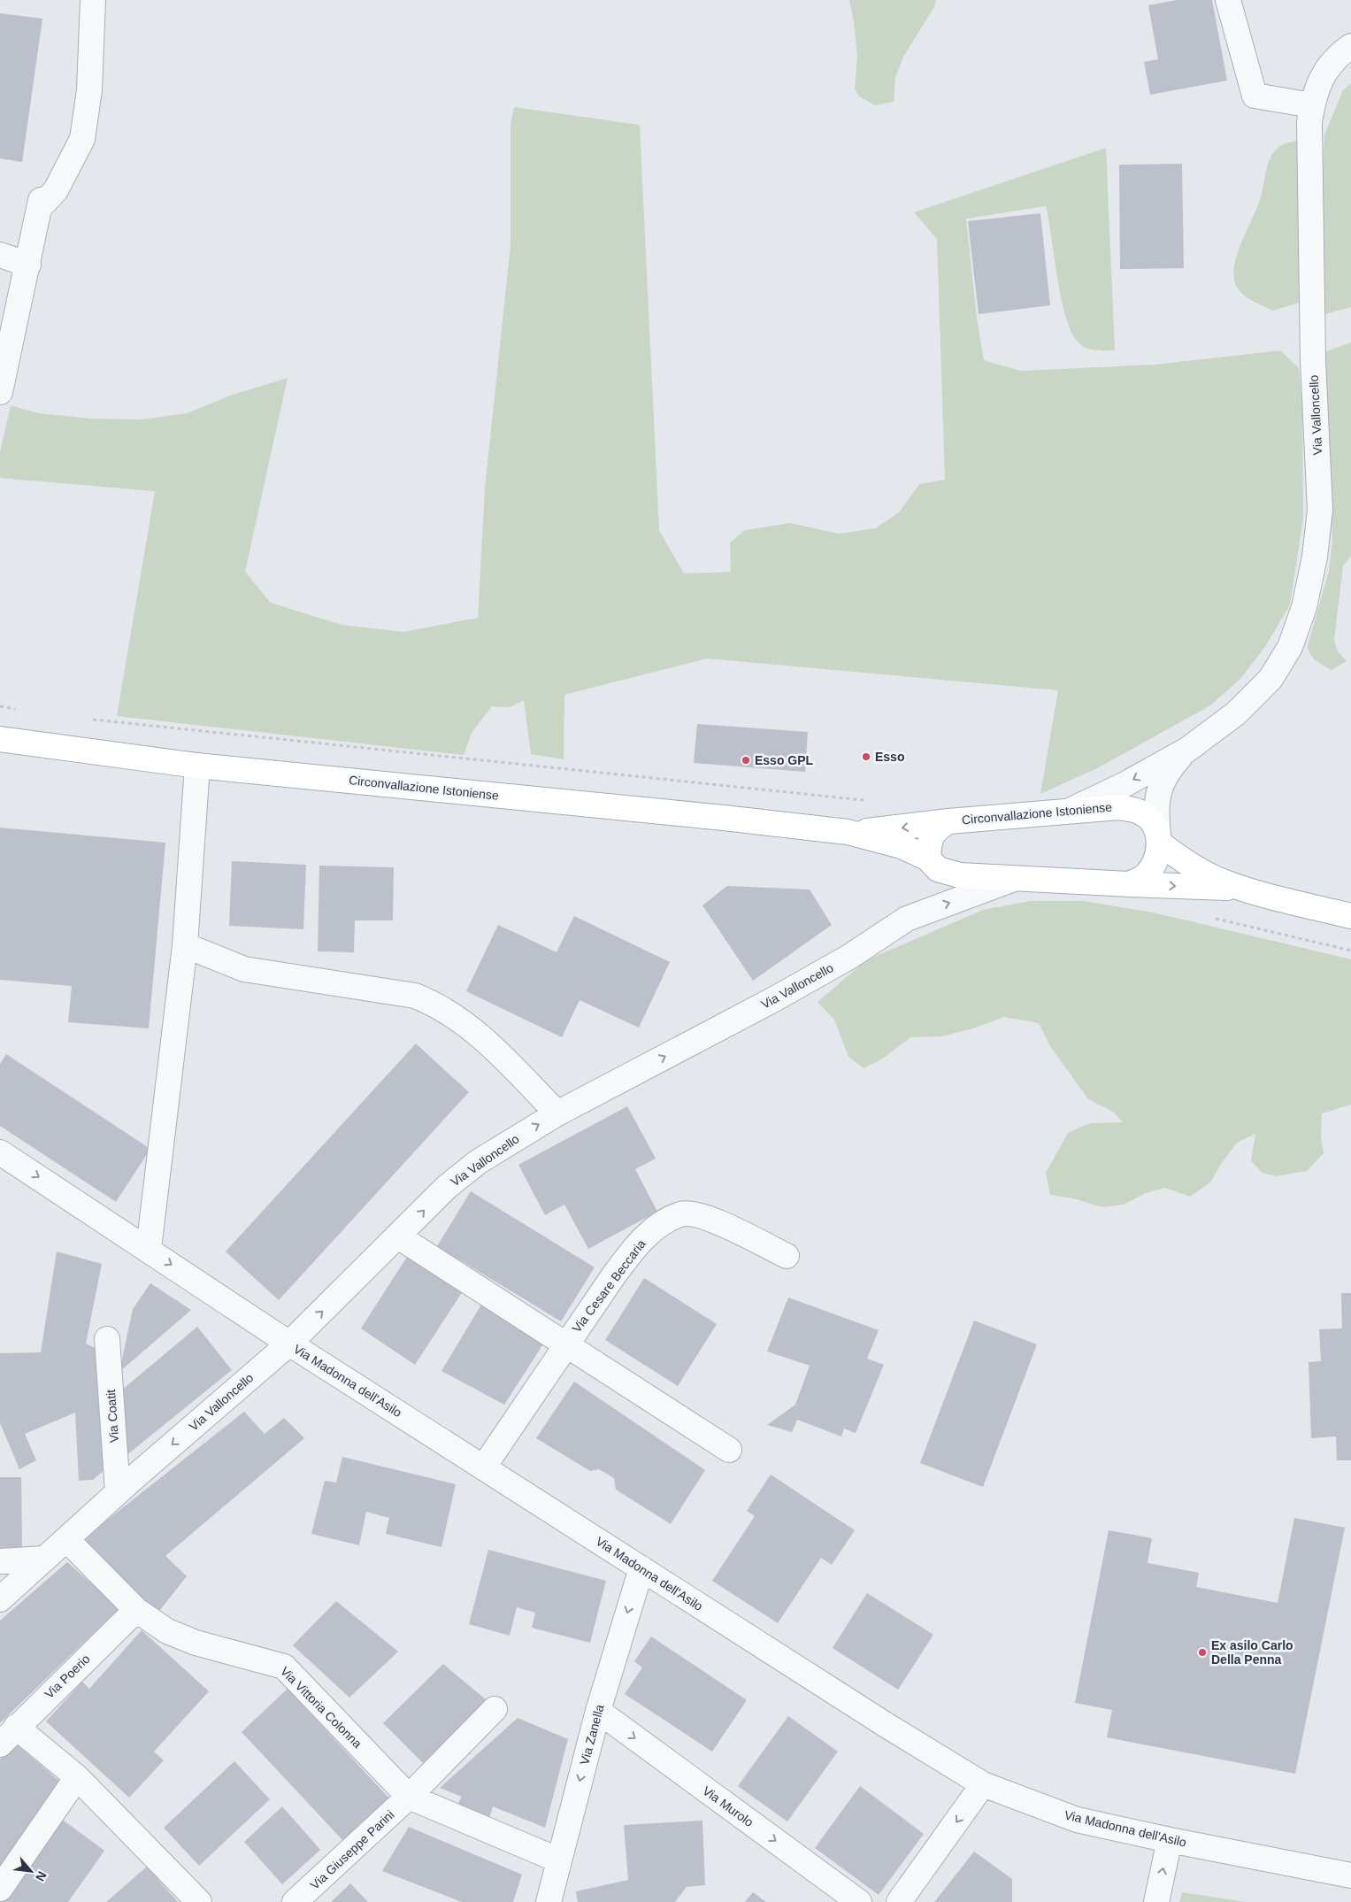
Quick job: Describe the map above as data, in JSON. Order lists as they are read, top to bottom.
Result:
{
  "streets": {
    "main road": ["Circonvallazione Istoniense"],
    "street": [
      "Via Valloncello",
      "Via Cesare Beccaria",
      "Via Madonna dell'Asilo",
      "Via Coatit",
      "Via Poerio",
      "Via Vittoria Colonna",
      "Via Zanella",
      "Via Murolo",
      "Via Giuseppe Parini"
    ]
  },
  "crossings": [
    ["Via Valloncello", "Circonvallazione Istoniense"],
    ["Via Valloncello", "Via Madonna dell'Asilo"],
    ["Via Valloncello", "Via Coatit"],
    ["Via Valloncello", "Via Vittoria Colonna"],
    ["Via Cesare Beccaria", "Via Madonna dell'Asilo"],
    ["Via Madonna dell'Asilo", "Via Zanella"],
    ["Via Poerio", "Via Vittoria Colonna"],
    ["Via Vittoria Colonna", "Via Zanella"],
    ["Via Vittoria Colonna", "Via Giuseppe Parini"],
    ["Via Zanella", "Via Murolo"]
  ],
  "one_way": ["Via Zanella", "Via Murolo"],
  "places": ["Esso", "Esso GPL", "Ex asilo Carlo Della Penna"],
  "north": "bottom right"
}
